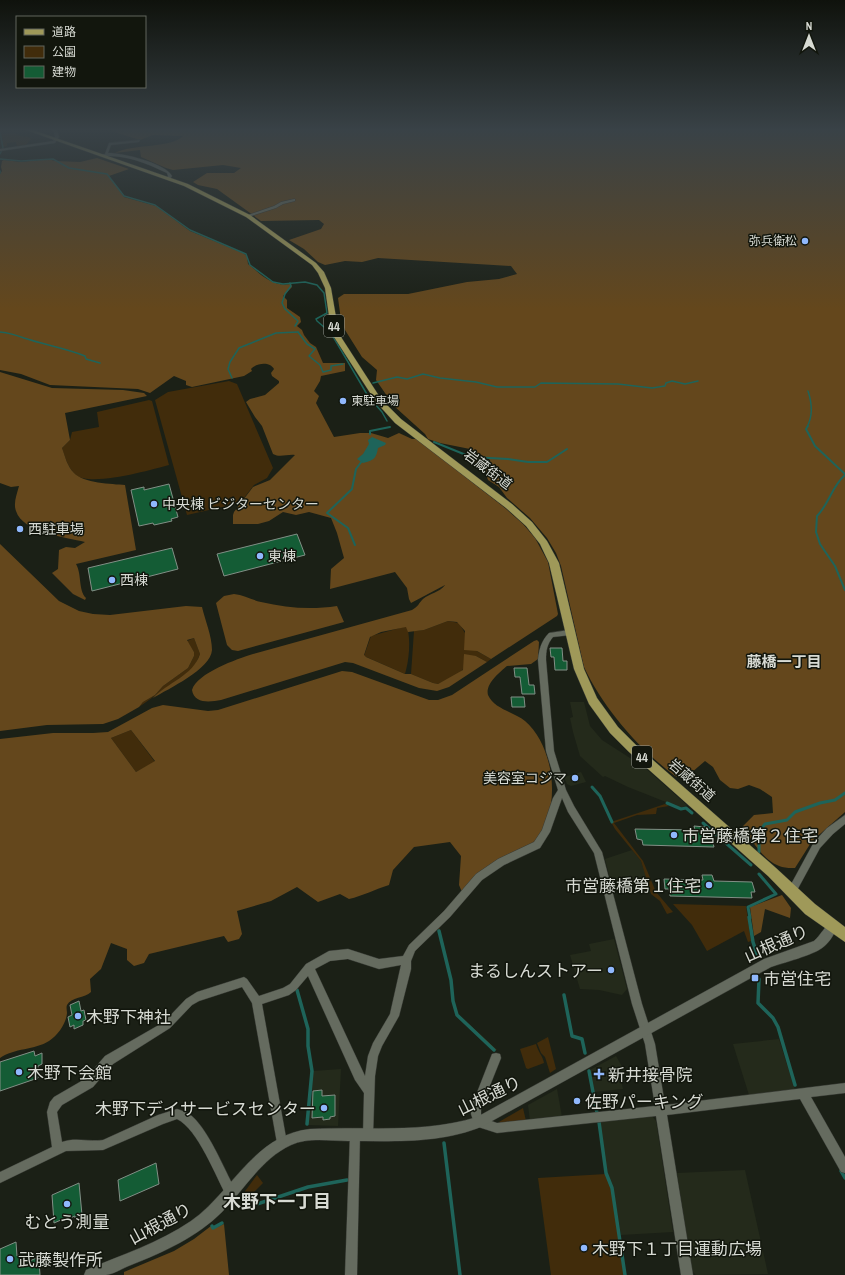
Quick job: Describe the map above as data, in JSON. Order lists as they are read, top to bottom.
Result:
{
  "streets": {
    "main road": ["44", "岩蔵街道"],
    "street": ["山根通り"]
  },
  "crossings": [
    ["岩蔵街道", "山根通り"]
  ],
  "districts": ["藤橋一丁目", "木野下一丁目"],
  "places": {
    "other": [
      "弥兵衛松",
      "東駐車場",
      "中央棟 ビジターセンター",
      "西駐車場",
      "東棟",
      "西棟",
      "美容室コジマ",
      "市営藤橋第２住宅",
      "市営藤橋第１住宅",
      "まるしんストアー",
      "木野下神社",
      "木野下会館",
      "佐野パーキング",
      "木野下デイサービスセンター",
      "むとう測量",
      "木野下１丁目運動広場",
      "武藤製作所"
    ],
    "transit": ["市営住宅"],
    "health": ["新井接骨院"]
  },
  "legend": ["道路", "公園", "建物"],
  "north": "top"
}
